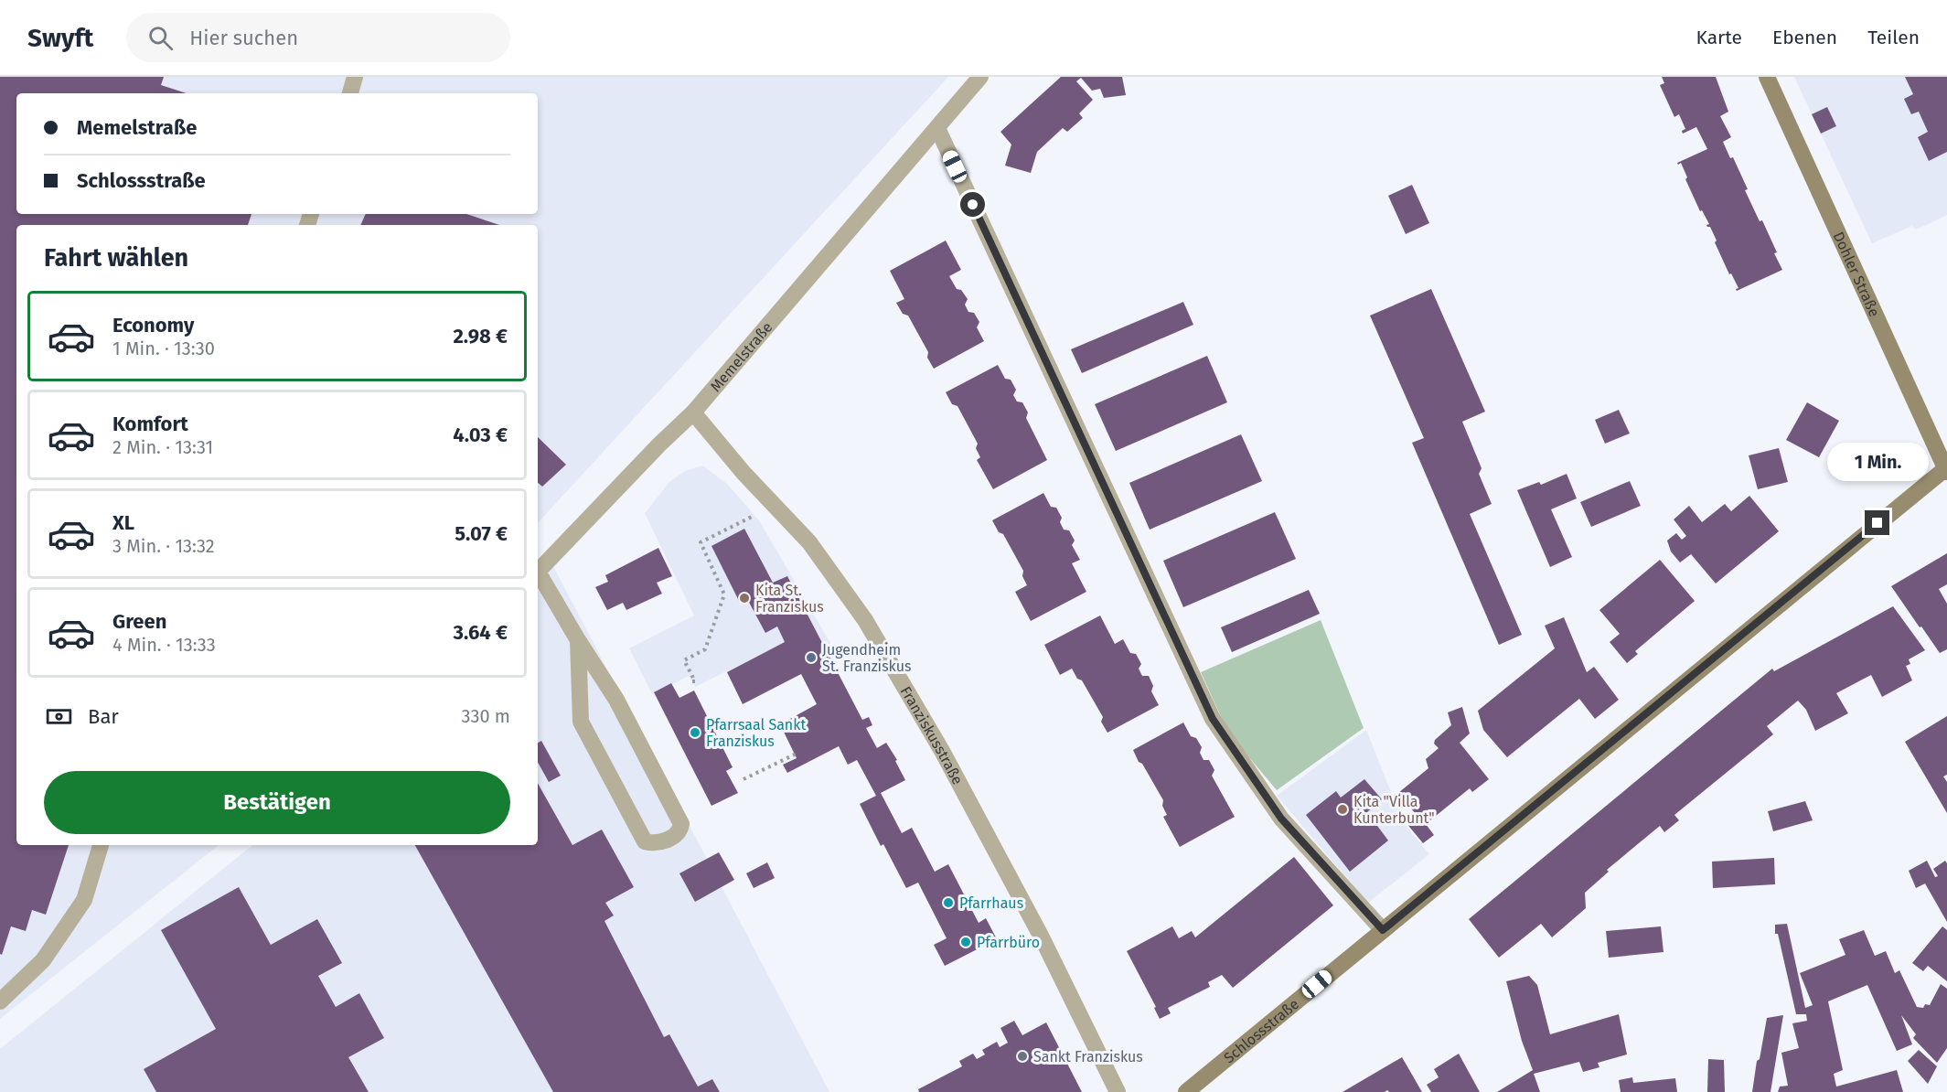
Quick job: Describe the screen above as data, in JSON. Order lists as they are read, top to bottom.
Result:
{
  "streets": {
    "street": [
      "Dohler Straße",
      "Memelstraße",
      "Franziskusstraße",
      "Schlossstraße"
    ]
  },
  "crossings": [
    ["Dohler Straße", "Schlossstraße"],
    ["Memelstraße", "Franziskusstraße"]
  ],
  "places": [
    "Kita St. Franziskus",
    "Jugendheim St. Franziskus",
    "Pfarrsaal Sankt Franziskus",
    "Kita \"Villa Kunterbunt\"",
    "Pfarrhaus",
    "Pfarrbüro",
    "Sankt Franziskus"
  ],
  "page": {
    "header": "Swyft",
    "search": "Hier suchen",
    "nav": ["Karte", "Ebenen", "Teilen"],
    "banner": ["Memelstraße", "Schlossstraße"],
    "heading": "Fahrt wählen",
    "list": [
      {
        "name": "Economy",
        "note": "1 Min. · 13:30",
        "value": "2.98 €"
      },
      {
        "name": "Komfort",
        "note": "2 Min. · 13:31",
        "value": "4.03 €"
      },
      {
        "name": "XL",
        "note": "3 Min. · 13:32",
        "value": "5.07 €"
      },
      {
        "name": "Green",
        "note": "4 Min. · 13:33",
        "value": "3.64 €"
      }
    ],
    "bubble": "1 Min.",
    "pay": ["Bar", "330 m"],
    "buttons": "Bestätigen"
  }
}
